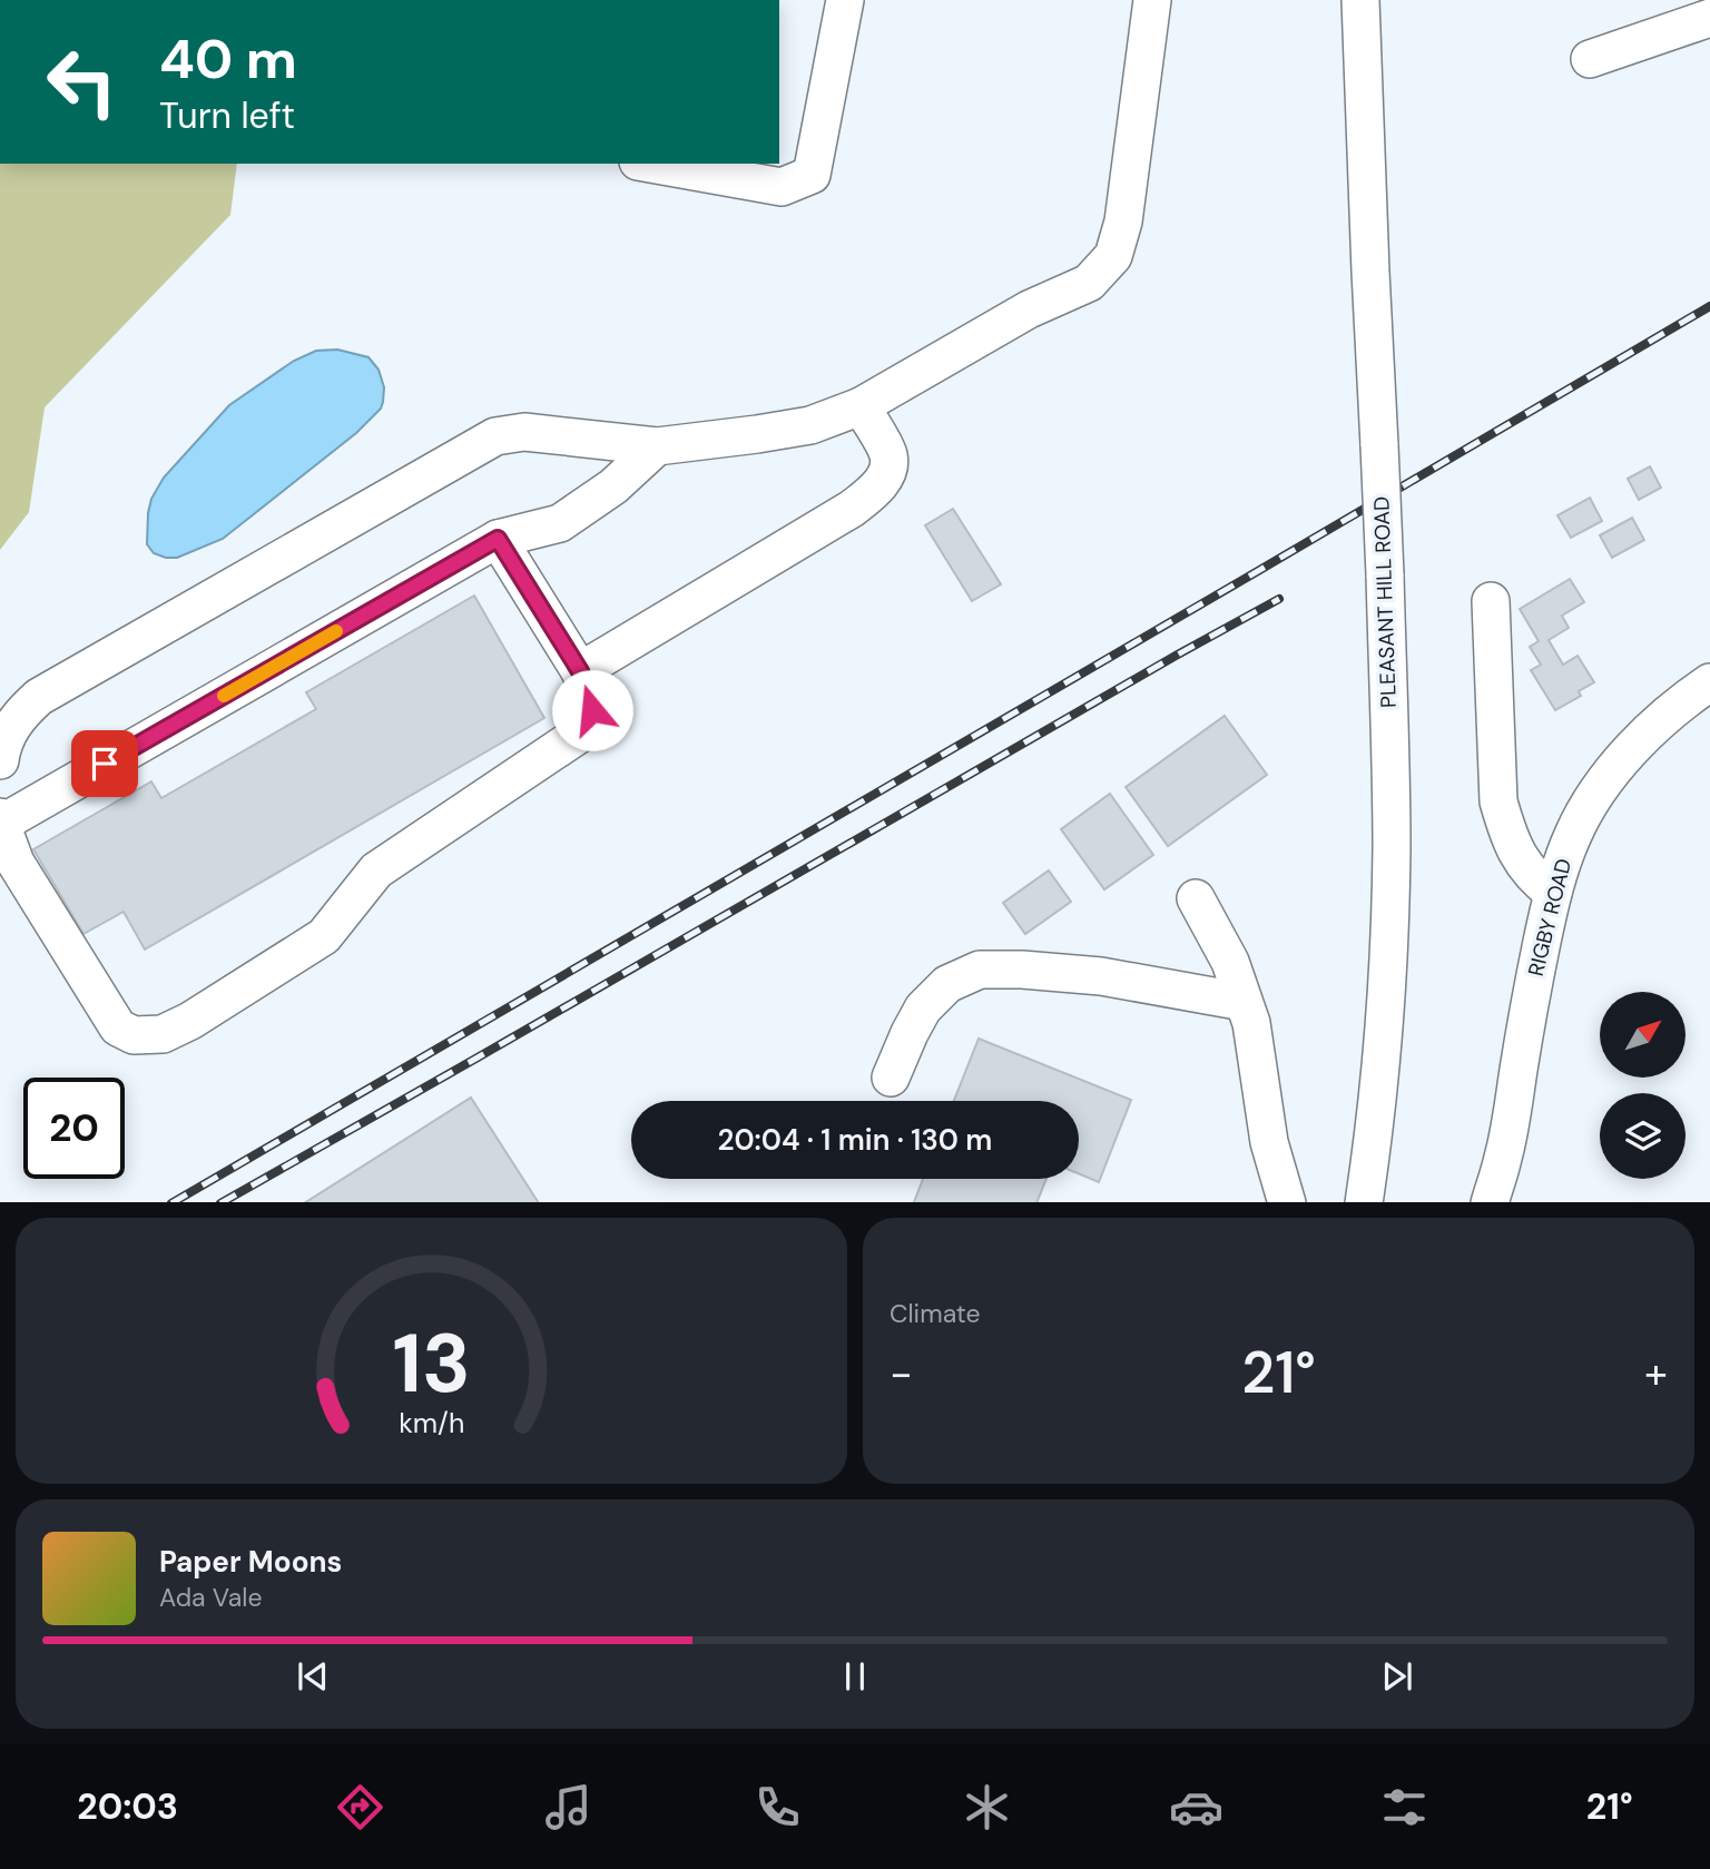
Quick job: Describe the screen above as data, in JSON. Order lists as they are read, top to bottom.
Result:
{
  "streets": {
    "street": ["PLEASANT HILL ROAD", "RIGBY ROAD"]
  },
  "north": "top right",
  "page": {
    "turn": ["40 m", "Turn left"],
    "limit": "20",
    "trip": "20:04 · 1 min · 130 m",
    "tile": "Climate",
    "heat": ["−", "21°", "+"],
    "song": ["Paper Moons", "Ada Vale"],
    "tabs": ["20:03", "21°"],
    "gauge": ["13", "km/h"]
  }
}
